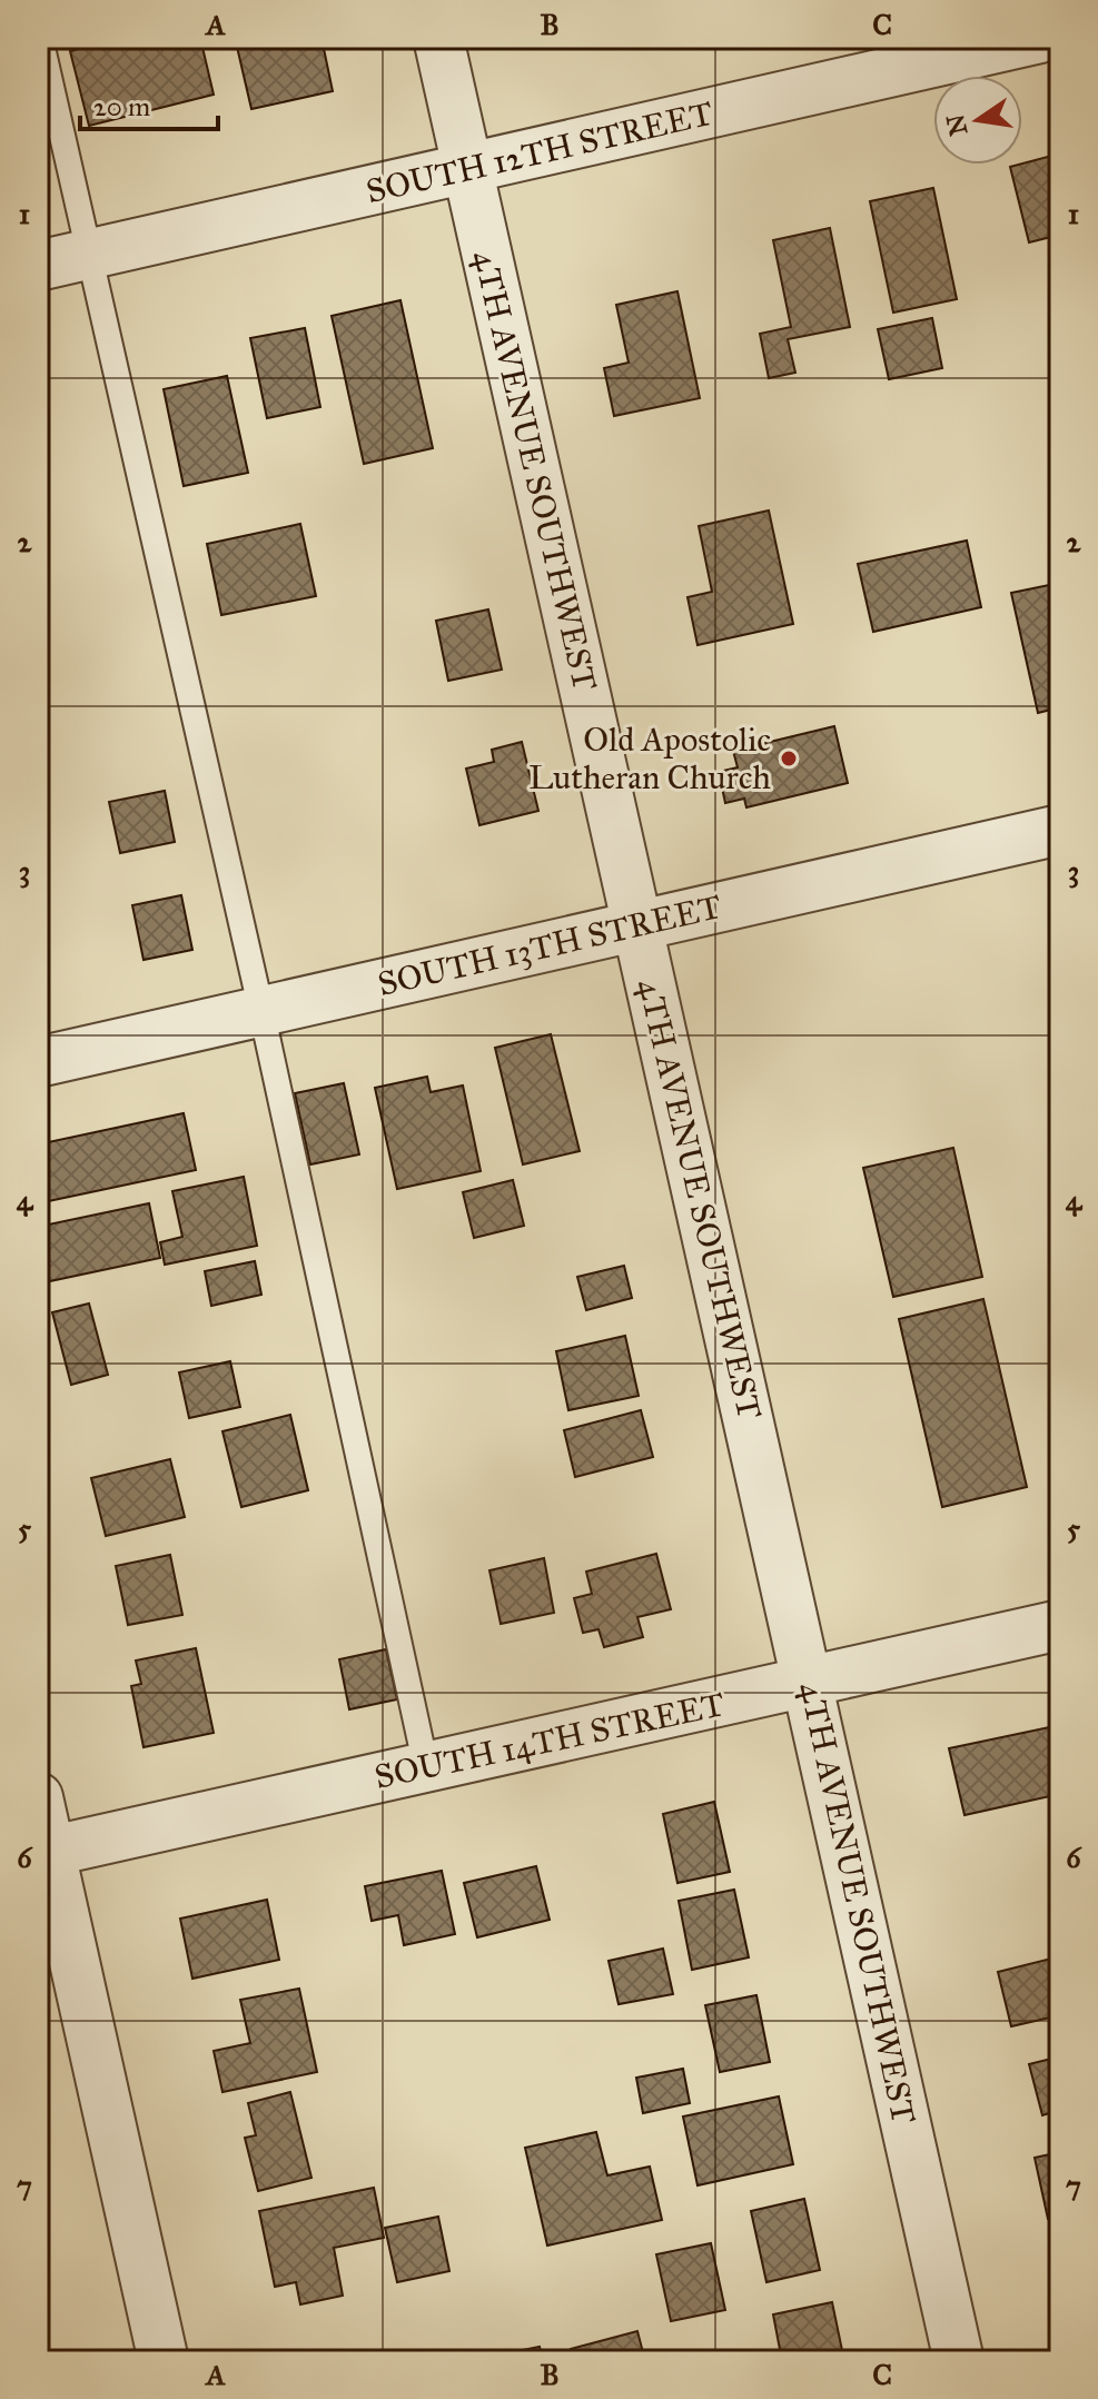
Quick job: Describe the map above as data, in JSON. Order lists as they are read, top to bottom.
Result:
{
  "streets": {
    "street": [
      "SOUTH 12TH STREET",
      "4TH AVENUE SOUTHWEST",
      "SOUTH 13TH STREET",
      "SOUTH 14TH STREET"
    ]
  },
  "crossings": [
    ["SOUTH 12TH STREET", "4TH AVENUE SOUTHWEST"],
    ["4TH AVENUE SOUTHWEST", "SOUTH 13TH STREET"],
    ["4TH AVENUE SOUTHWEST", "SOUTH 14TH STREET"]
  ],
  "places": ["Old Apostolic Lutheran Church"],
  "scale_bar": "20 m",
  "north": "left",
  "grid": {
    "columns": ["A", "B", "C"],
    "rows": [
      "1",
      "2",
      "3",
      "4",
      "5",
      "6",
      "7"
    ]
  }
}
